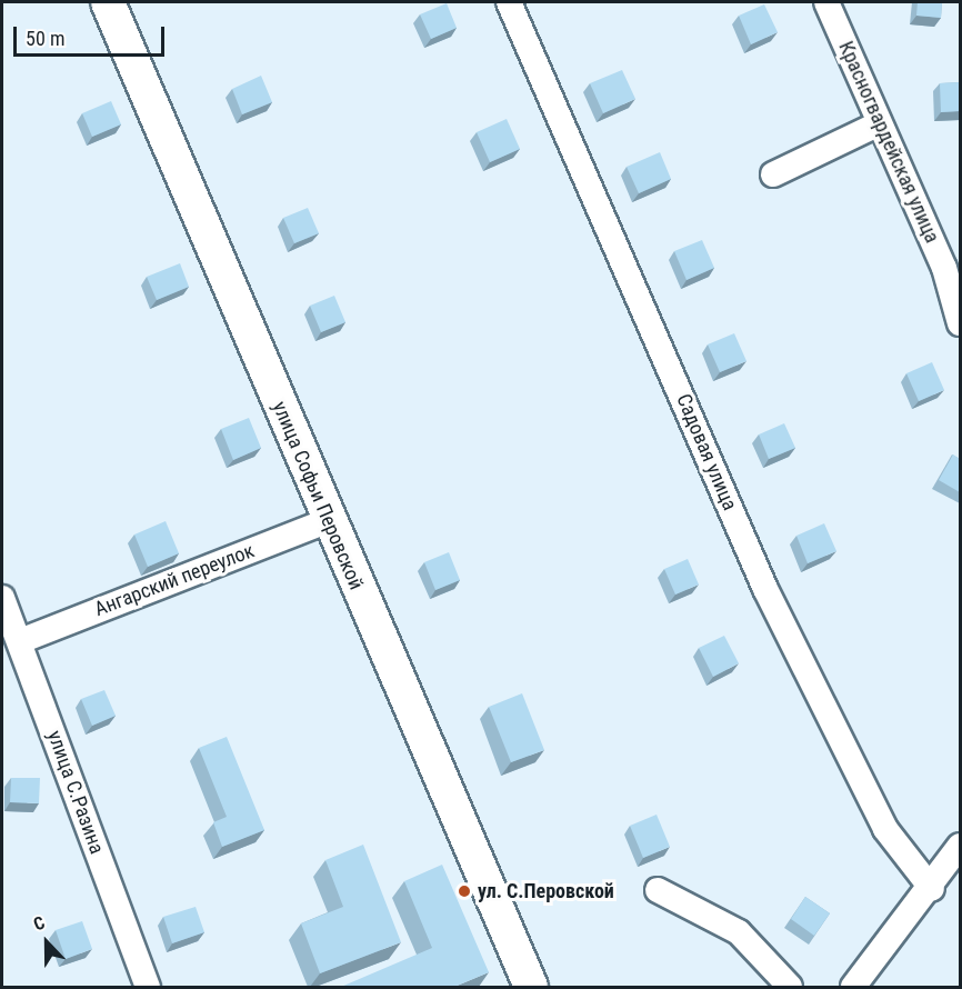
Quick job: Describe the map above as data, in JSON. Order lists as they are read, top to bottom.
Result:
{
  "streets": {
    "main road": ["улица Софьи Перовской"],
    "street": [
      "Красногвардейская улица",
      "Садовая улица",
      "Ангарский переулок",
      "улица С.Разина"
    ]
  },
  "crossings": [
    ["улица Софьи Перовской", "Ангарский переулок"],
    ["Ангарский переулок", "улица С.Разина"]
  ],
  "places": ["ул. С.Перовской"],
  "scale_bar": "50 m",
  "north": "top"
}
